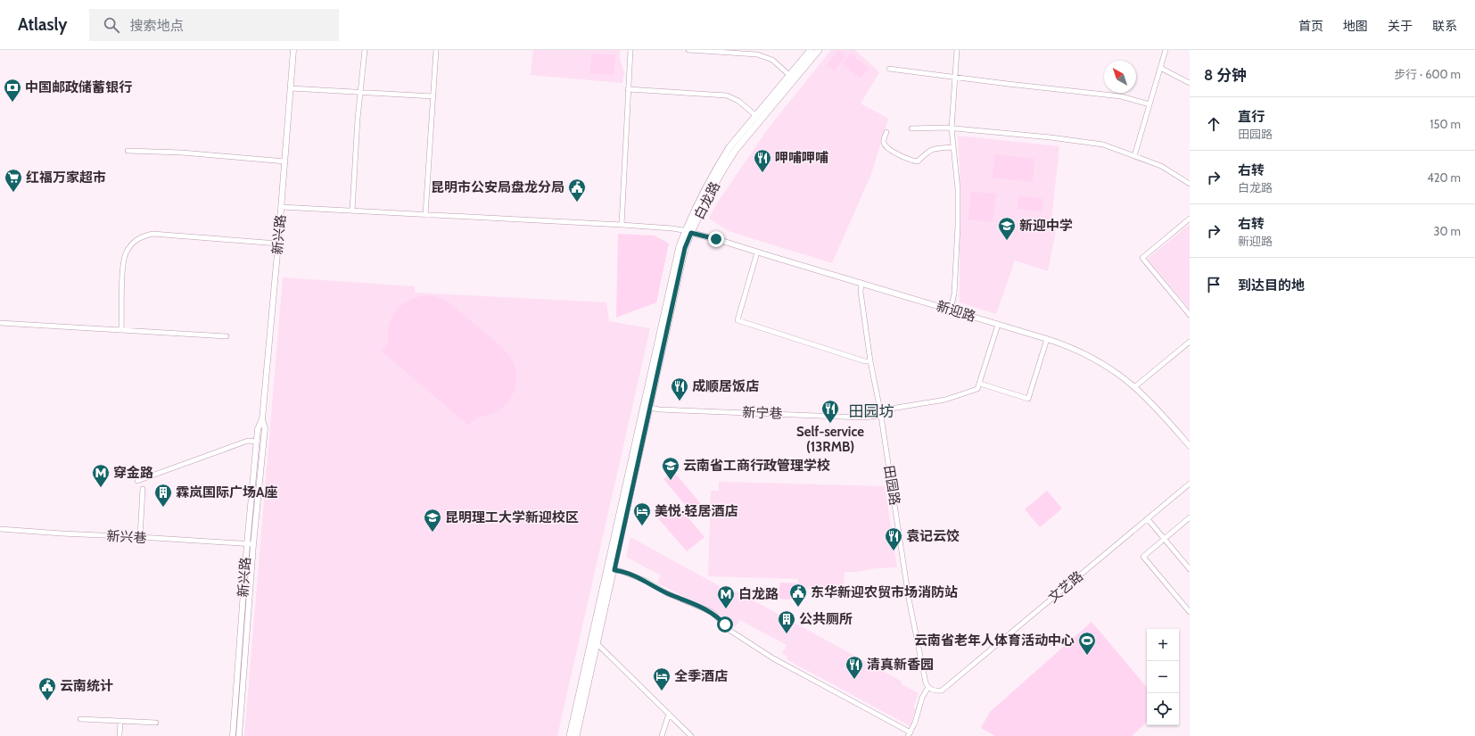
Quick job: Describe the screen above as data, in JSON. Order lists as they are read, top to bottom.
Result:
{
  "streets": {
    "main road": ["白龙路"],
    "street": [
      "新兴路",
      "新迎路",
      "新宁巷",
      "田园路",
      "新兴巷",
      "文艺路"
    ]
  },
  "crossings": [
    ["白龙路", "新迎路"],
    ["白龙路", "新宁巷"],
    ["新兴路", "新兴巷"],
    ["新迎路", "田园路"],
    ["新宁巷", "田园路"],
    ["田园路", "文艺路"]
  ],
  "districts": ["田园坊"],
  "places": {
    "bank": ["中国邮政储蓄银行"],
    "restaurant": [
      "呷哺呷哺",
      "成顺居饭店",
      "Self-service (13RMB)",
      "袁记云饺",
      "清真新香园"
    ],
    "supermarket": ["红福万家超市"],
    "public building": ["昆明市公安局盘龙分局", "东华新迎农贸市场消防站", "云南统计"],
    "school or university": ["新迎中学", "云南省工商行政管理学校", "昆明理工大学新迎校区"],
    "metro station": ["穿金路", "白龙路"],
    "building": ["霖岚国际广场A座", "公共厕所"],
    "hotel": ["美悦·轻居酒店", "全季酒店"],
    "sports": ["云南省老年人体育活动中心"]
  },
  "north": "top left",
  "page": {
    "header": "Atlasly",
    "search": "搜索地点",
    "nav": [
      "首页",
      "地图",
      "关于",
      "联系"
    ],
    "heading": ["8 分钟", "步行 · 600 m"],
    "list": [
      ["直行", "田园路", "150 m"],
      ["右转", "白龙路", "420 m"],
      ["右转", "新迎路", "30 m"],
      "到达目的地"
    ],
    "map_buttons": ["+", "−"]
  }
}
